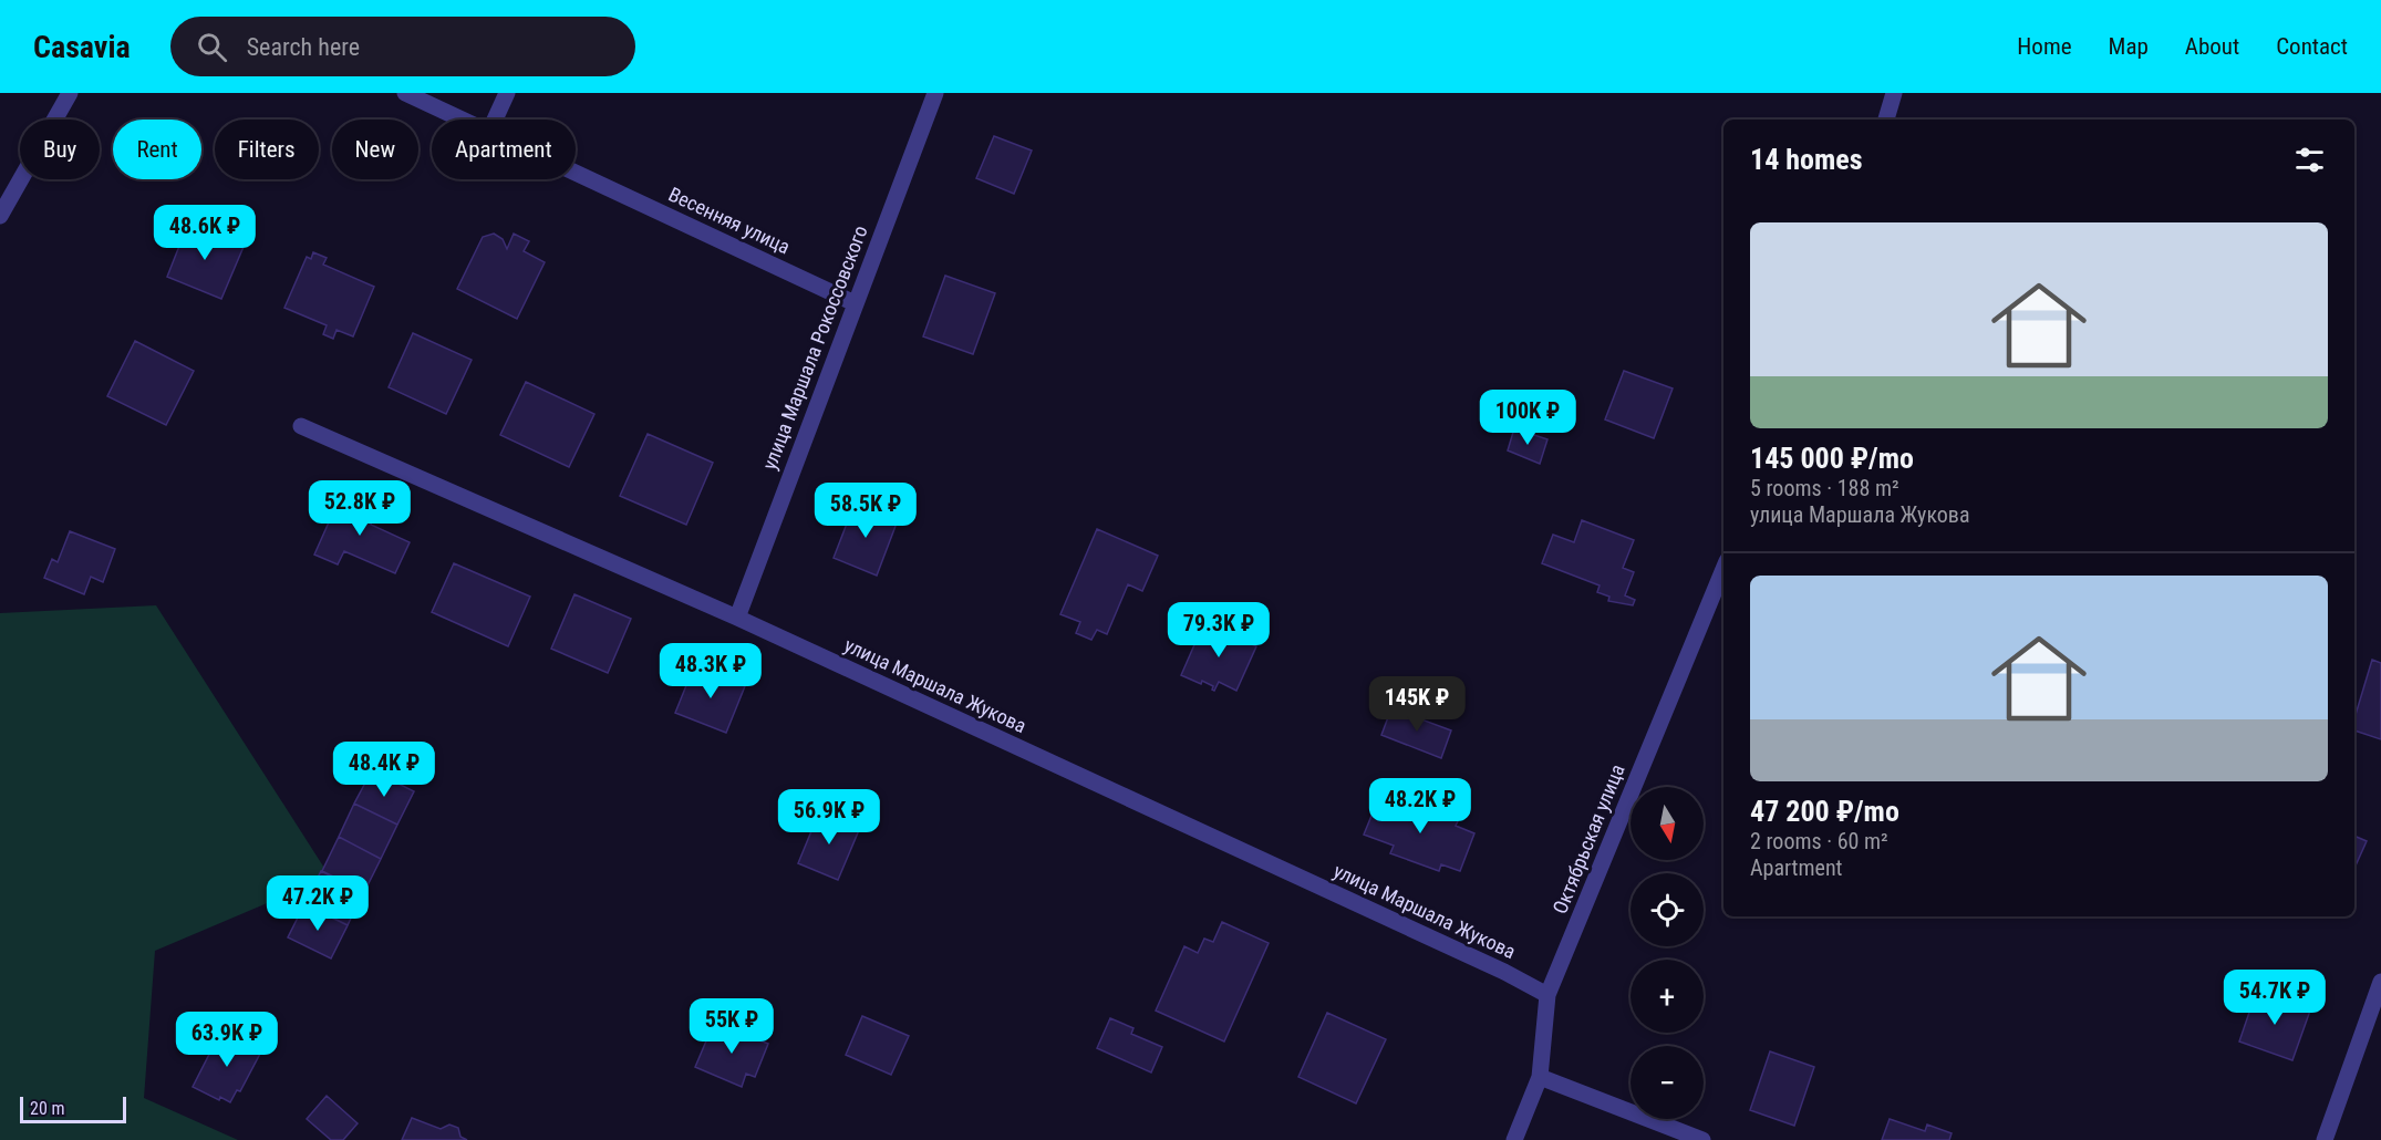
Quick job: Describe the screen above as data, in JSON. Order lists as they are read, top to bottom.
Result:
{
  "streets": {
    "street": [
      "Весенняя улица",
      "улица Маршала Рокоссовского",
      "улица Маршала Жукова",
      "Октябрьская улица"
    ]
  },
  "crossings": [
    ["Весенняя улица", "улица Маршала Рокоссовского"],
    ["улица Маршала Рокоссовского", "улица Маршала Жукова"],
    ["улица Маршала Жукова", "Октябрьская улица"]
  ],
  "scale_bar": "20 m",
  "north": "bottom",
  "page": {
    "header": "Casavia",
    "search": "Search here",
    "nav": [
      "Home",
      "Map",
      "About",
      "Contact"
    ],
    "chip": [
      "Buy",
      "Rent",
      "Filters",
      "New",
      "Apartment"
    ],
    "heading": "14 homes",
    "list": [
      {
        "name": "145 000 ₽/mo",
        "note": "5 rooms · 188 m² · улица Маршала Жукова"
      },
      {
        "name": "47 200 ₽/mo",
        "note": "2 rooms · 60 m² · Apartment"
      }
    ],
    "price": [
      "48.6K ₽",
      "100K ₽",
      "52.8K ₽",
      "58.5K ₽",
      "79.3K ₽",
      "48.3K ₽",
      "145K ₽",
      "48.4K ₽",
      "48.2K ₽",
      "56.9K ₽",
      "47.2K ₽",
      "54.7K ₽",
      "55K ₽",
      "63.9K ₽"
    ],
    "map_buttons": ["+", "−"],
    "scale": "20 m"
  }
}
